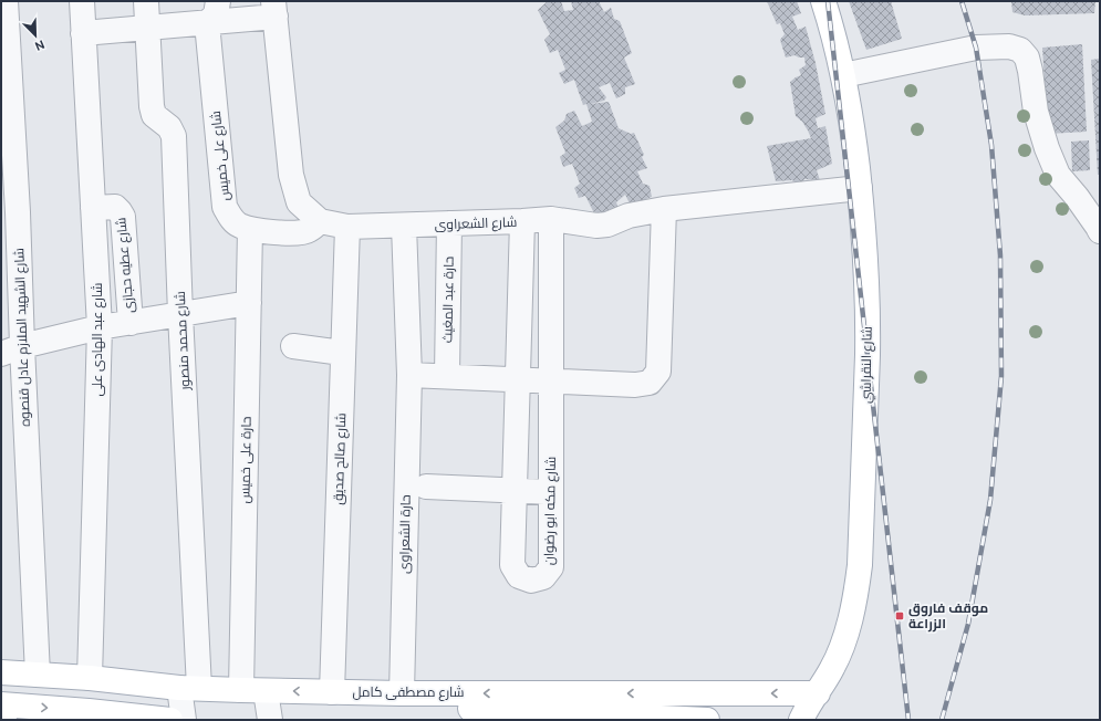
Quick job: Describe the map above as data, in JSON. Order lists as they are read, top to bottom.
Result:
{
  "streets": {
    "main road": ["شارع النقراشي", "شارع مصطفى كامل"],
    "street": [
      "شارع على خميس",
      "شارع الشعراوى",
      "شارع عطيه حجازى",
      "حارة عبد المغيث",
      "شارع الشهيد الملازم عادل قنصوه",
      "شارع عبد الهادى على",
      "شارع محمد منصور",
      "شارع صالح صديق",
      "حارة على خميس",
      "شارع مكه ابو رضوان",
      "حارة الشعراوى"
    ]
  },
  "crossings": [
    ["شارع على خميس", "شارع الشعراوى"],
    ["شارع على خميس", "حارة على خميس"],
    ["شارع الشعراوى", "حارة عبد المغيث"],
    ["شارع الشعراوى", "شارع النقراشي"],
    ["شارع الشعراوى", "شارع صالح صديق"],
    ["شارع الشعراوى", "شارع مكه ابو رضوان"],
    ["شارع الشعراوى", "حارة الشعراوى"],
    ["شارع عطيه حجازى", "شارع عبد الهادى على"],
    ["شارع الشهيد الملازم عادل قنصوه", "شارع مصطفى كامل"],
    ["شارع عبد الهادى على", "شارع مصطفى كامل"],
    ["شارع محمد منصور", "شارع مصطفى كامل"],
    ["شارع النقراشي", "شارع مصطفى كامل"],
    ["شارع صالح صديق", "شارع مصطفى كامل"],
    ["حارة على خميس", "شارع مصطفى كامل"],
    ["حارة الشعراوى", "شارع مصطفى كامل"]
  ],
  "places": {
    "transit": ["موقف فاروق الزراعة"]
  },
  "north": "bottom right"
}
